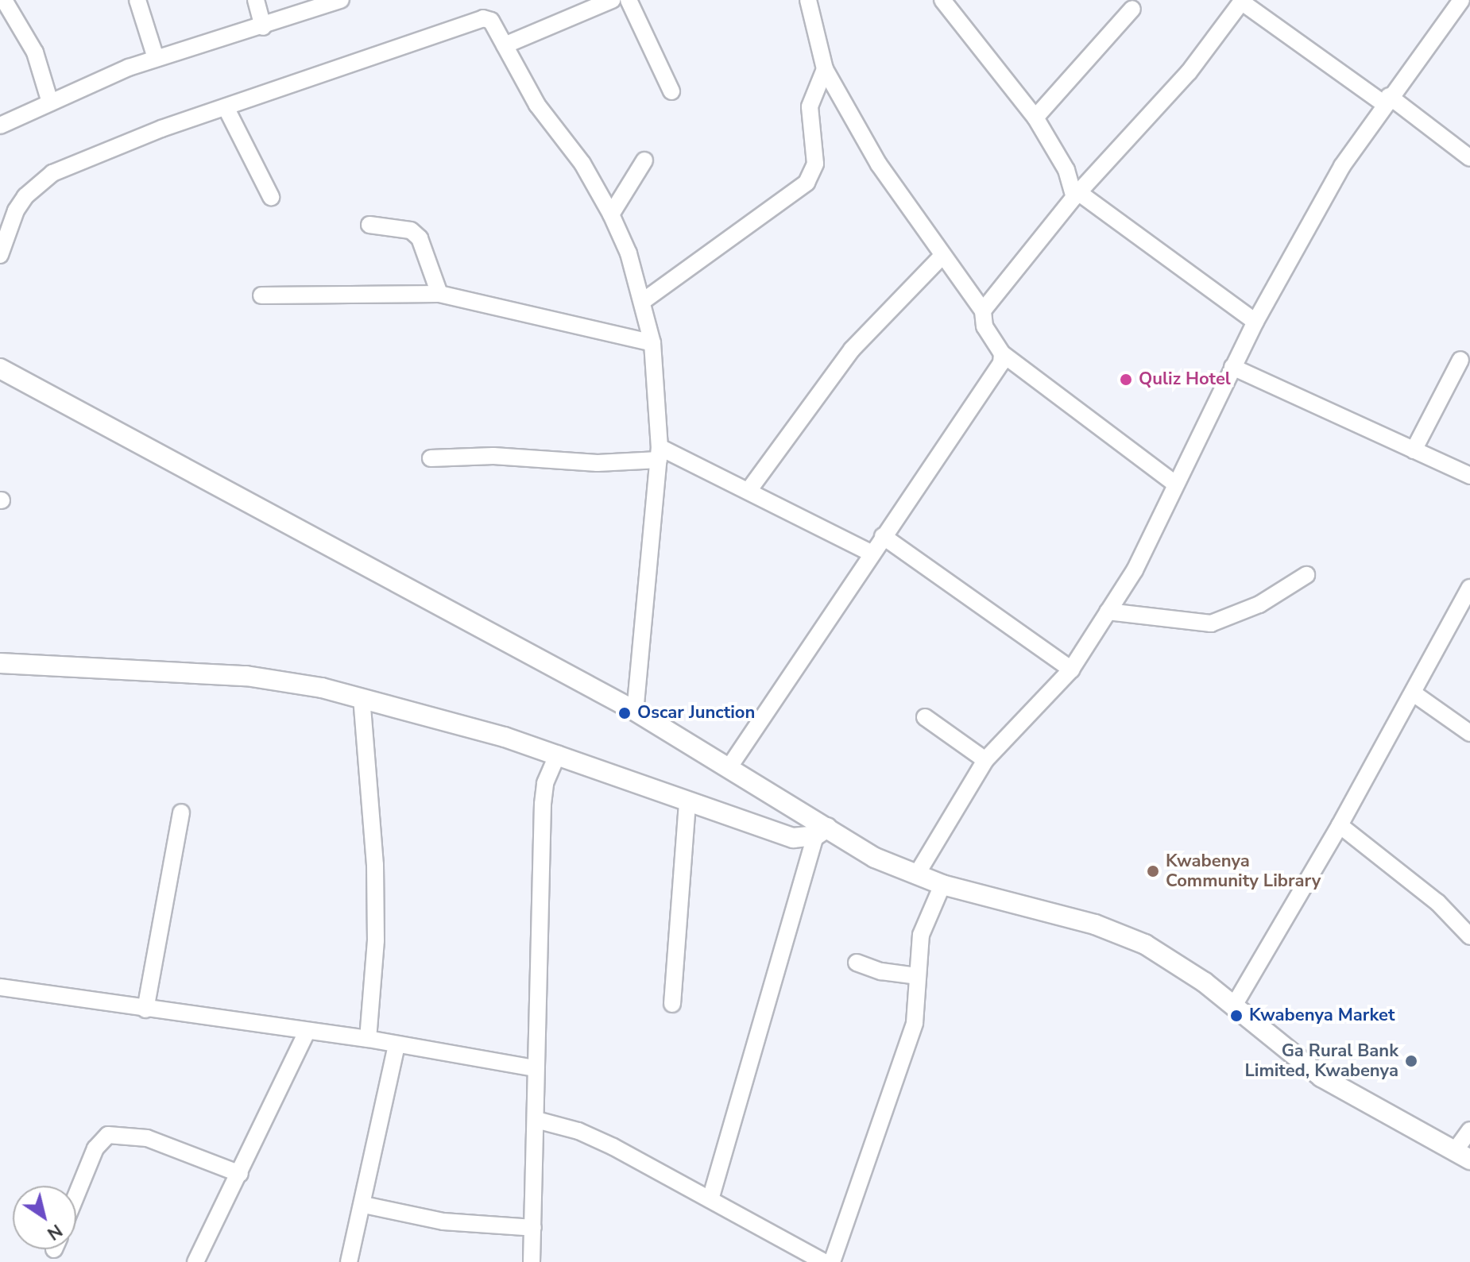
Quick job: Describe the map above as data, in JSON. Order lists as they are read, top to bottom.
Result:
{
  "places": [
    "Quliz Hotel",
    "Oscar Junction",
    "Kwabenya Community Library",
    "Kwabenya Market",
    "Ga Rural Bank Limited, Kwabenya"
  ],
  "north": "bottom right"
}
